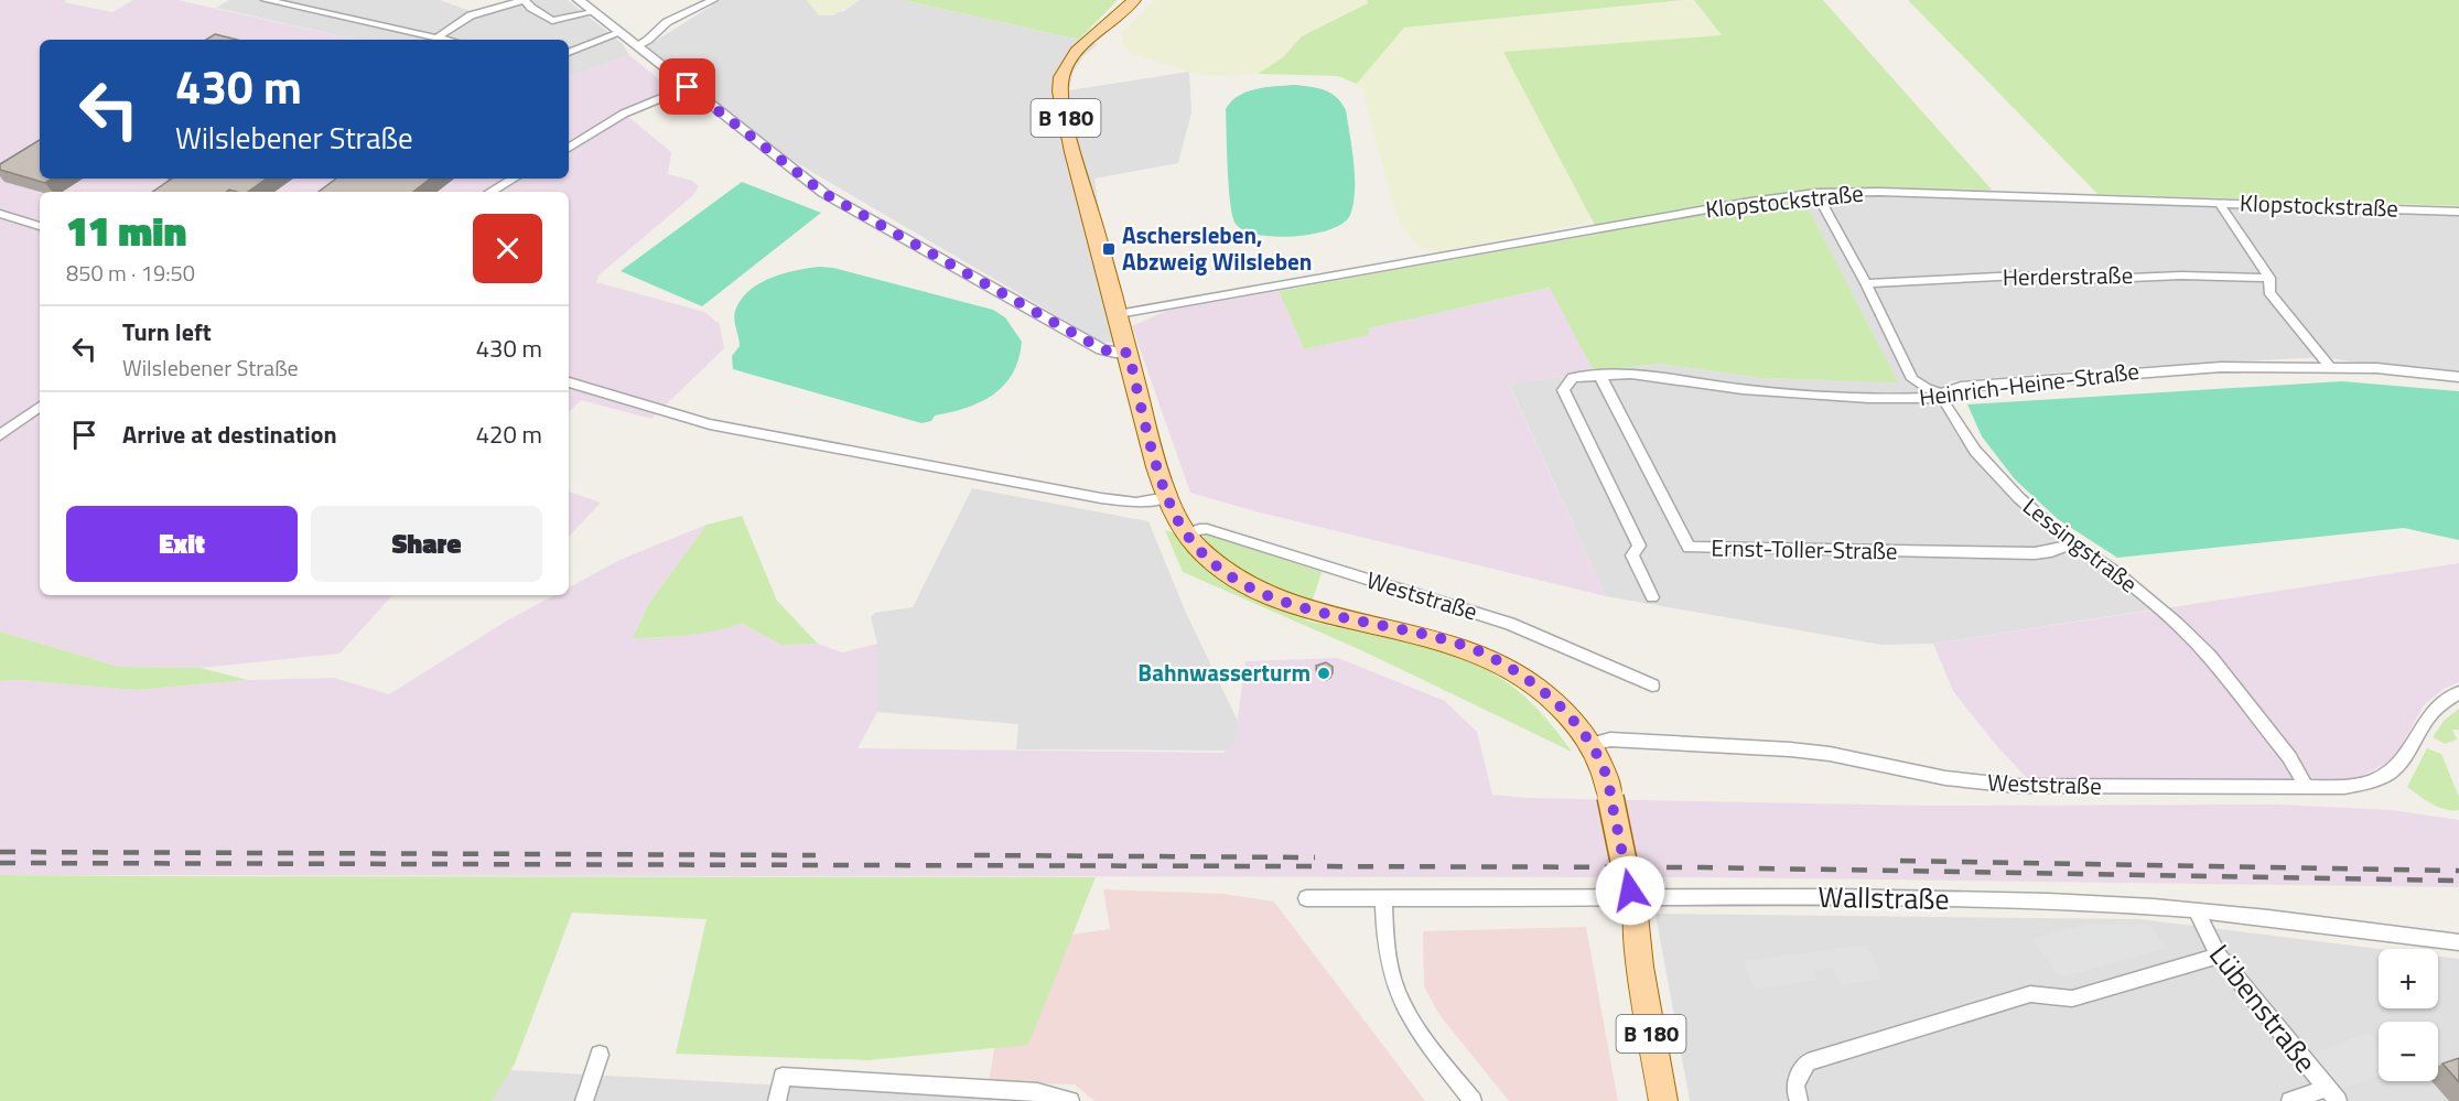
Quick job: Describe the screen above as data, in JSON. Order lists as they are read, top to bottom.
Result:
{
  "streets": {
    "main road": ["B 180"],
    "street": [
      "Klopstockstraße",
      "Herderstraße",
      "Heinrich-Heine-Straße",
      "Lessingstraße",
      "Ernst-Toller-Straße",
      "Weststraße",
      "Wallstraße",
      "Lübenstraße"
    ]
  },
  "crossings": [
    ["B 180", "Klopstockstraße"],
    ["B 180", "Weststraße"],
    ["Heinrich-Heine-Straße", "Lessingstraße"],
    ["Heinrich-Heine-Straße", "Ernst-Toller-Straße"],
    ["Lessingstraße", "Ernst-Toller-Straße"],
    ["Lessingstraße", "Weststraße"],
    ["Wallstraße", "Lübenstraße"]
  ],
  "places": {
    "transit": ["Aschersleben, Abzweig Wilsleben"],
    "other": ["Bahnwasserturm"]
  },
  "page": {
    "turn": ["430 m", "Wilslebener Straße"],
    "heading": ["11 min", "850 m · 19:50"],
    "list": [
      {
        "name": "Turn left",
        "note": "Wilslebener Straße",
        "value": "430 m"
      },
      {
        "name": "Arrive at destination",
        "value": "420 m"
      }
    ],
    "buttons": ["Exit", "Share"],
    "map_buttons": ["+", "−"]
  }
}
